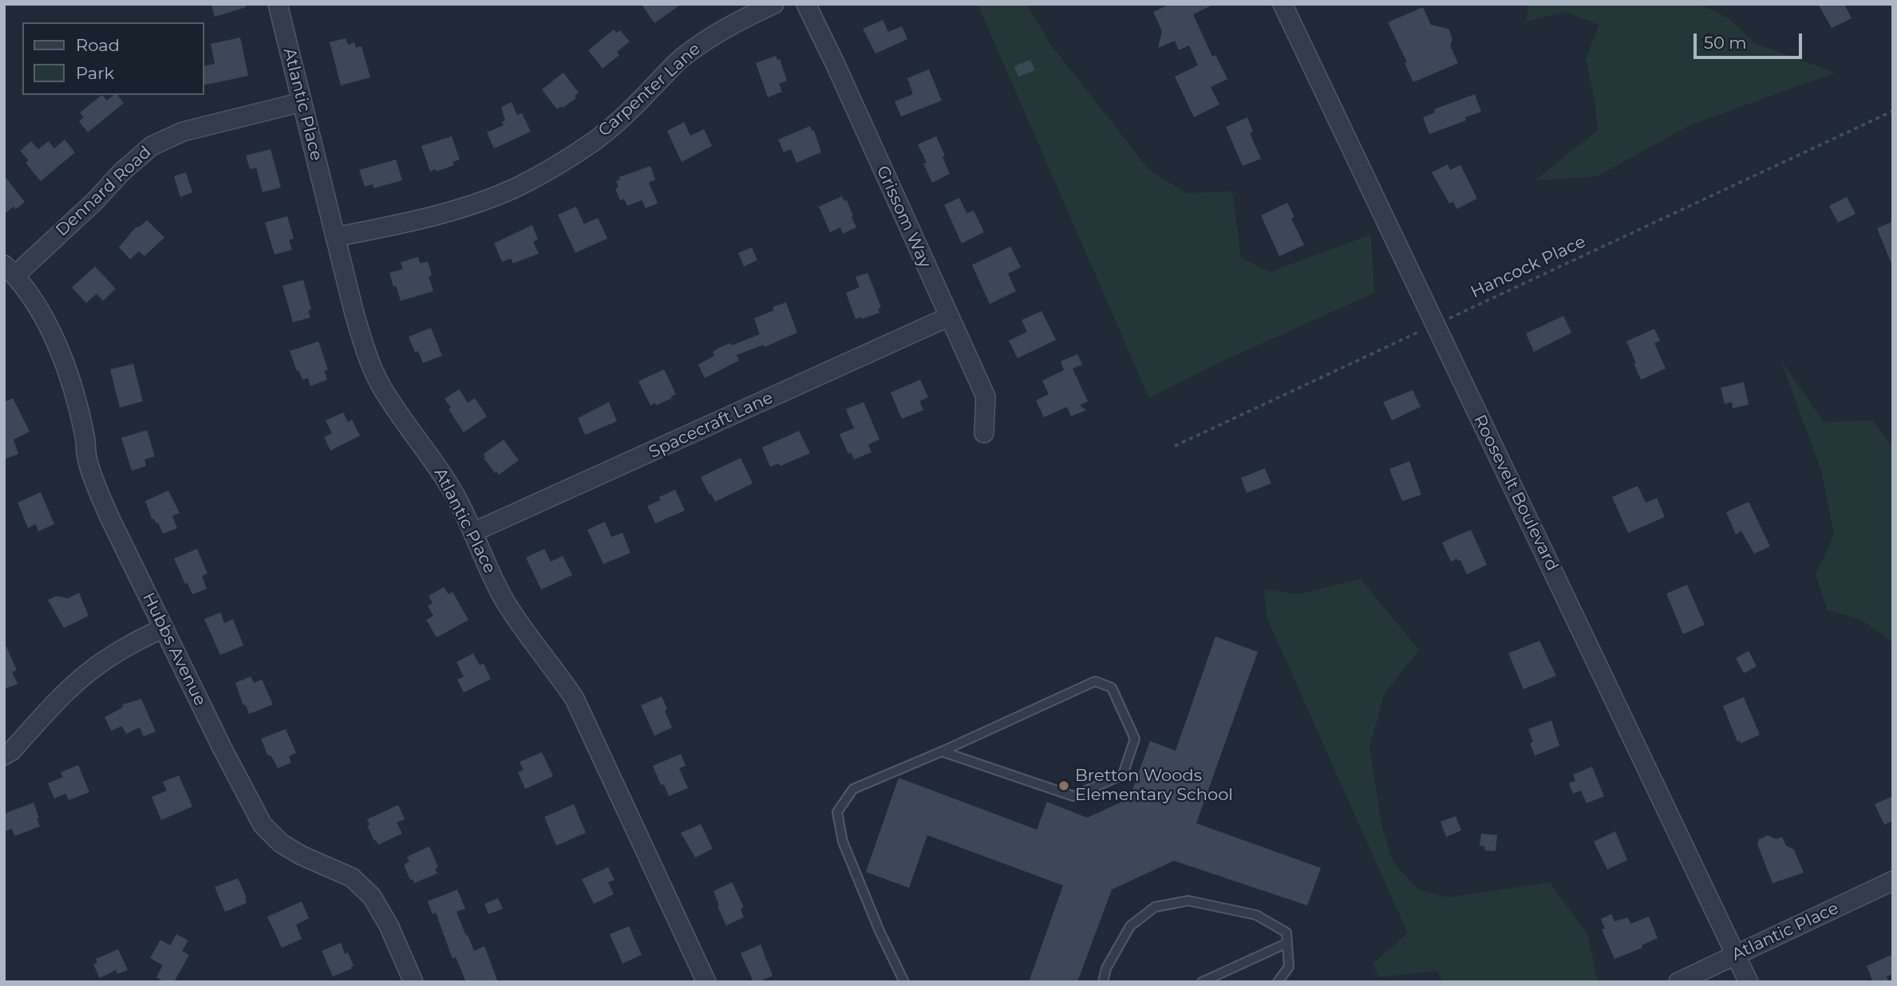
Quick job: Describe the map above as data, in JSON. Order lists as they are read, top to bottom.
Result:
{
  "streets": {
    "street": [
      "Carpenter Lane",
      "Atlantic Place",
      "Dennard Road",
      "Grissom Way",
      "Spacecraft Lane",
      "Roosevelt Boulevard",
      "Hubbs Avenue"
    ],
    "path": ["Hancock Place"]
  },
  "crossings": [
    ["Carpenter Lane", "Atlantic Place"],
    ["Atlantic Place", "Dennard Road"],
    ["Atlantic Place", "Spacecraft Lane"],
    ["Atlantic Place", "Roosevelt Boulevard"],
    ["Dennard Road", "Hubbs Avenue"],
    ["Grissom Way", "Spacecraft Lane"],
    ["Hancock Place", "Roosevelt Boulevard"]
  ],
  "places": ["Bretton Woods Elementary School"],
  "legend": ["Road", "Park"],
  "scale_bar": "50 m"
}
